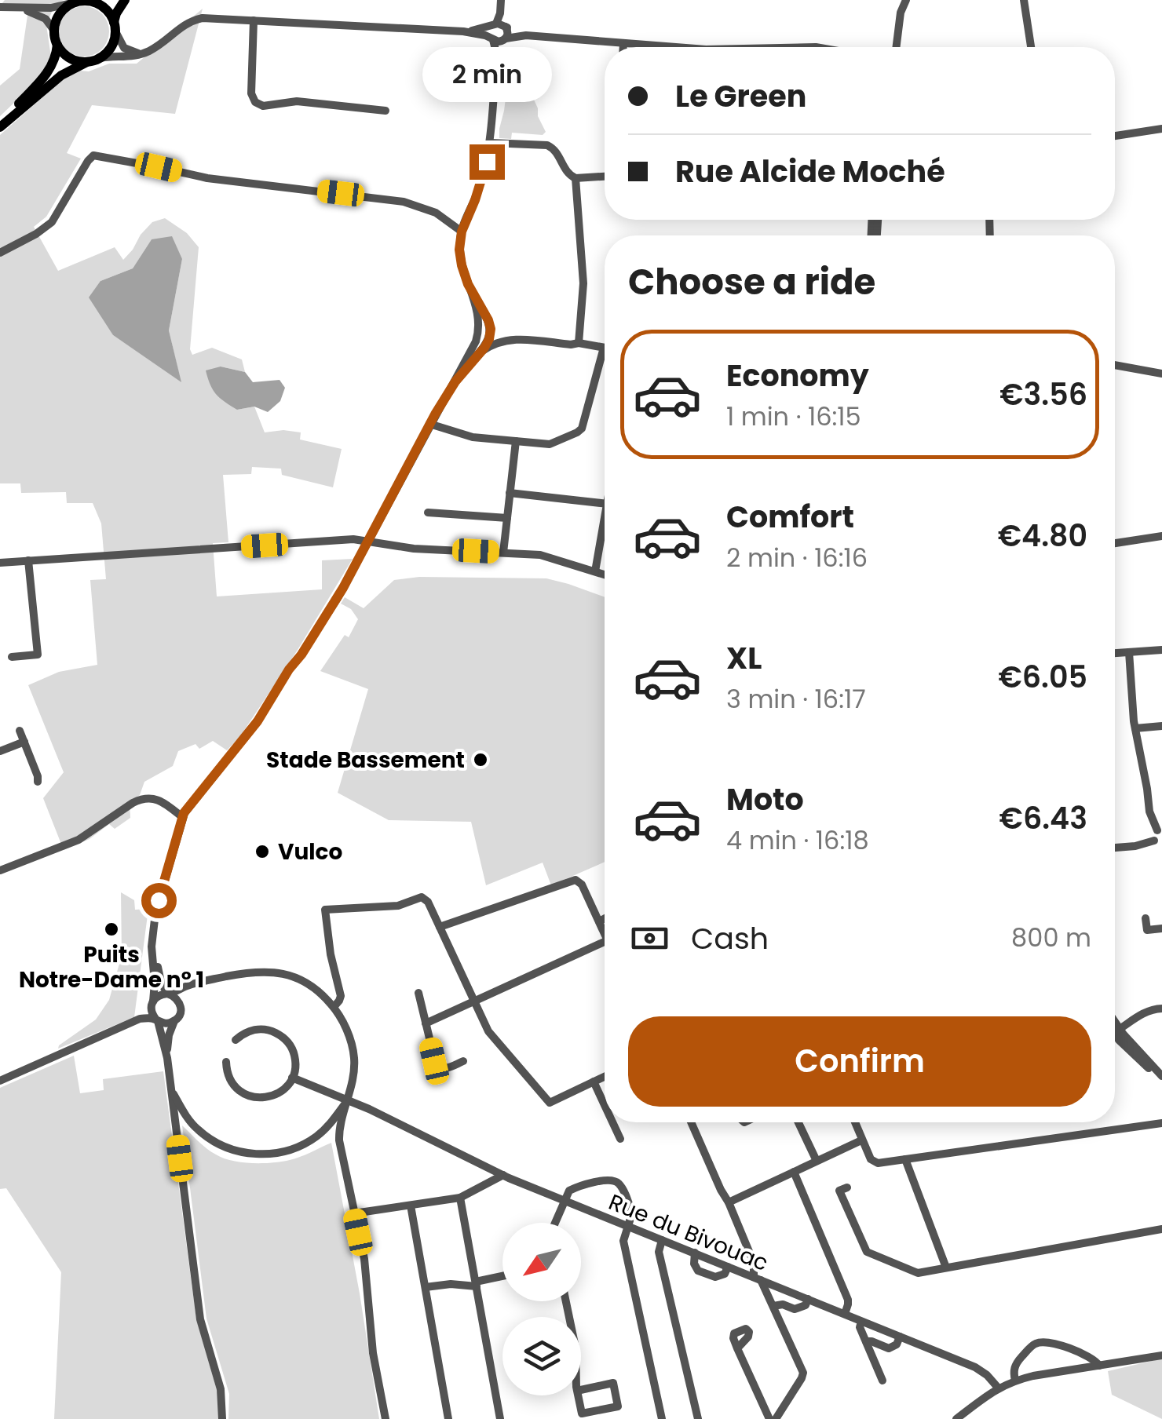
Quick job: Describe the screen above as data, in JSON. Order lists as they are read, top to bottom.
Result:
{
  "streets": {
    "street": ["Rue du Bivouac"]
  },
  "places": ["Stade Bassement", "Vulco", "Puits Notre-Dame n° 1"],
  "north": "bottom left",
  "page": {
    "bubble": "2 min",
    "banner": ["Le Green", "Rue Alcide Moché"],
    "heading": "Choose a ride",
    "list": [
      {
        "name": "Economy",
        "note": "1 min · 16:15",
        "value": "€3.56"
      },
      {
        "name": "Comfort",
        "note": "2 min · 16:16",
        "value": "€4.80"
      },
      {
        "name": "XL",
        "note": "3 min · 16:17",
        "value": "€6.05"
      },
      {
        "name": "Moto",
        "note": "4 min · 16:18",
        "value": "€6.43"
      }
    ],
    "pay": ["Cash", "800 m"],
    "buttons": "Confirm"
  }
}
